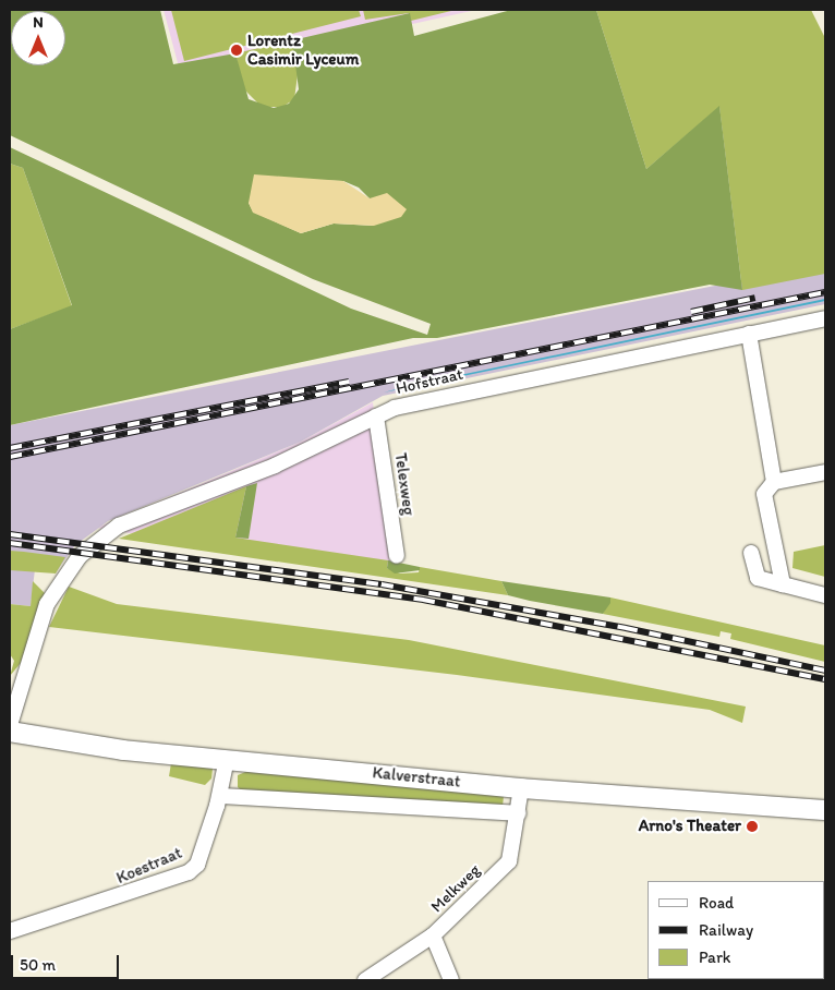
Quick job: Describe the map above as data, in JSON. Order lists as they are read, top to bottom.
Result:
{
  "streets": {
    "street": [
      "Hofstraat",
      "Telexweg",
      "Kalverstraat",
      "Koestraat",
      "Melkweg"
    ]
  },
  "crossings": [
    ["Hofstraat", "Telexweg"],
    ["Kalverstraat", "Koestraat"],
    ["Kalverstraat", "Melkweg"]
  ],
  "places": ["Lorentz Casimir Lyceum", "Arno's Theater"],
  "legend": ["Road", "Railway", "Park"],
  "scale_bar": "50 m",
  "north": "top"
}
